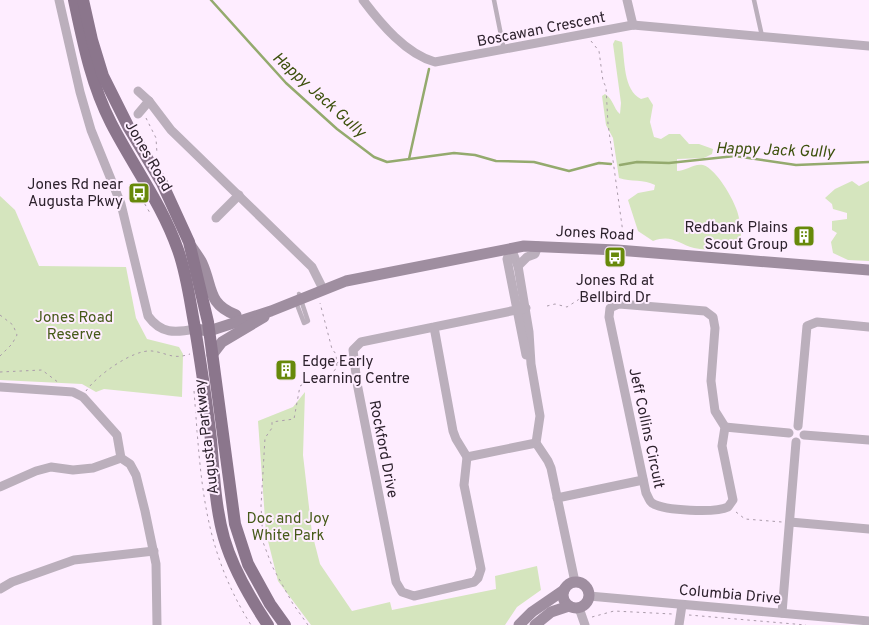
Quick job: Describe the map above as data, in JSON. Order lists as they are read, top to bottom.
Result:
{
  "streets": {
    "main road": ["Jones Road", "Augusta Parkway"],
    "street": [
      "Boscawan Crescent",
      "Jeff Collins Circuit",
      "Rockford Drive",
      "Columbia Drive"
    ]
  },
  "crossings": [
    ["Jones Road", "Augusta Parkway"]
  ],
  "water": ["Happy Jack Gully"],
  "parks": ["Jones Road Reserve", "Doc and Joy White Park"],
  "places": {
    "bus stop": ["Jones Rd near Augusta Pkwy", "Jones Rd at Bellbird Dr"],
    "building": ["Redbank Plains Scout Group", "Edge Early Learning Centre"]
  }
}
